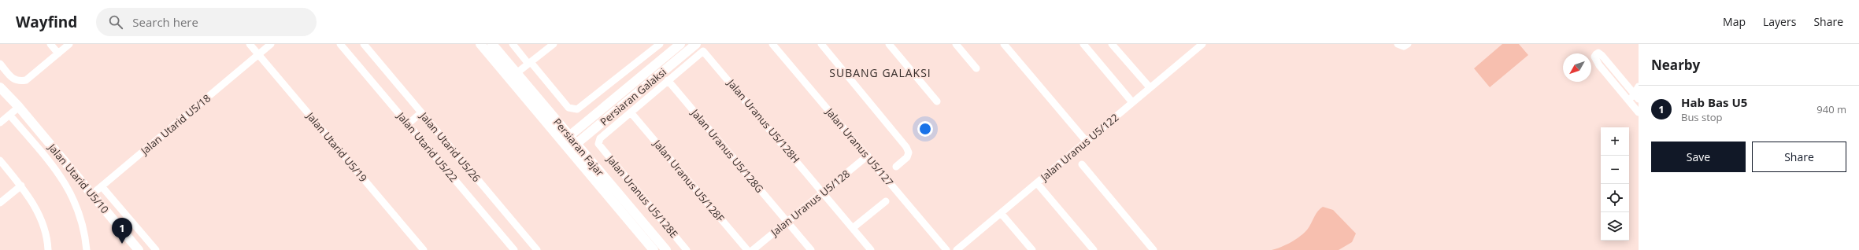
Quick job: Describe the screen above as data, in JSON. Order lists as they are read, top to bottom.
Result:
{
  "streets": {
    "main road": ["Persiaran Galaksi", "Persiaran Fajar", "Jalan Utarid U5/10"],
    "street": [
      "Jalan Uranus U5/128H",
      "Jalan Utarid U5/18",
      "Jalan Utarid U5/19",
      "Jalan Utarid U5/22",
      "Jalan Utarid U5/26",
      "Jalan Uranus U5/127",
      "Jalan Uranus U5/122",
      "Jalan Uranus U5/128G",
      "Jalan Uranus U5/128F",
      "Jalan Uranus U5/128E",
      "Jalan Uranus U5/128"
    ]
  },
  "crossings": [
    ["Persiaran Galaksi", "Persiaran Fajar"],
    ["Jalan Uranus U5/128H", "Jalan Uranus U5/128G"],
    ["Jalan Uranus U5/128H", "Jalan Uranus U5/128"],
    ["Jalan Utarid U5/18", "Jalan Utarid U5/19"],
    ["Jalan Utarid U5/18", "Jalan Utarid U5/10"],
    ["Jalan Uranus U5/127", "Jalan Uranus U5/128"],
    ["Jalan Uranus U5/128G", "Jalan Uranus U5/128"],
    ["Jalan Uranus U5/128F", "Jalan Uranus U5/128E"]
  ],
  "districts": ["SUBANG GALAKSI"],
  "north": "bottom left",
  "page": {
    "header": "Wayfind",
    "search": "Search here",
    "nav": ["Map", "Layers", "Share"],
    "heading": "Nearby",
    "list": [
      {
        "mark": "1",
        "name": "Hab Bas U5",
        "note": "Bus stop",
        "value": "940 m"
      }
    ],
    "map_buttons": ["+", "−"],
    "buttons": ["Save", "Share"],
    "pins": "1"
  }
}
